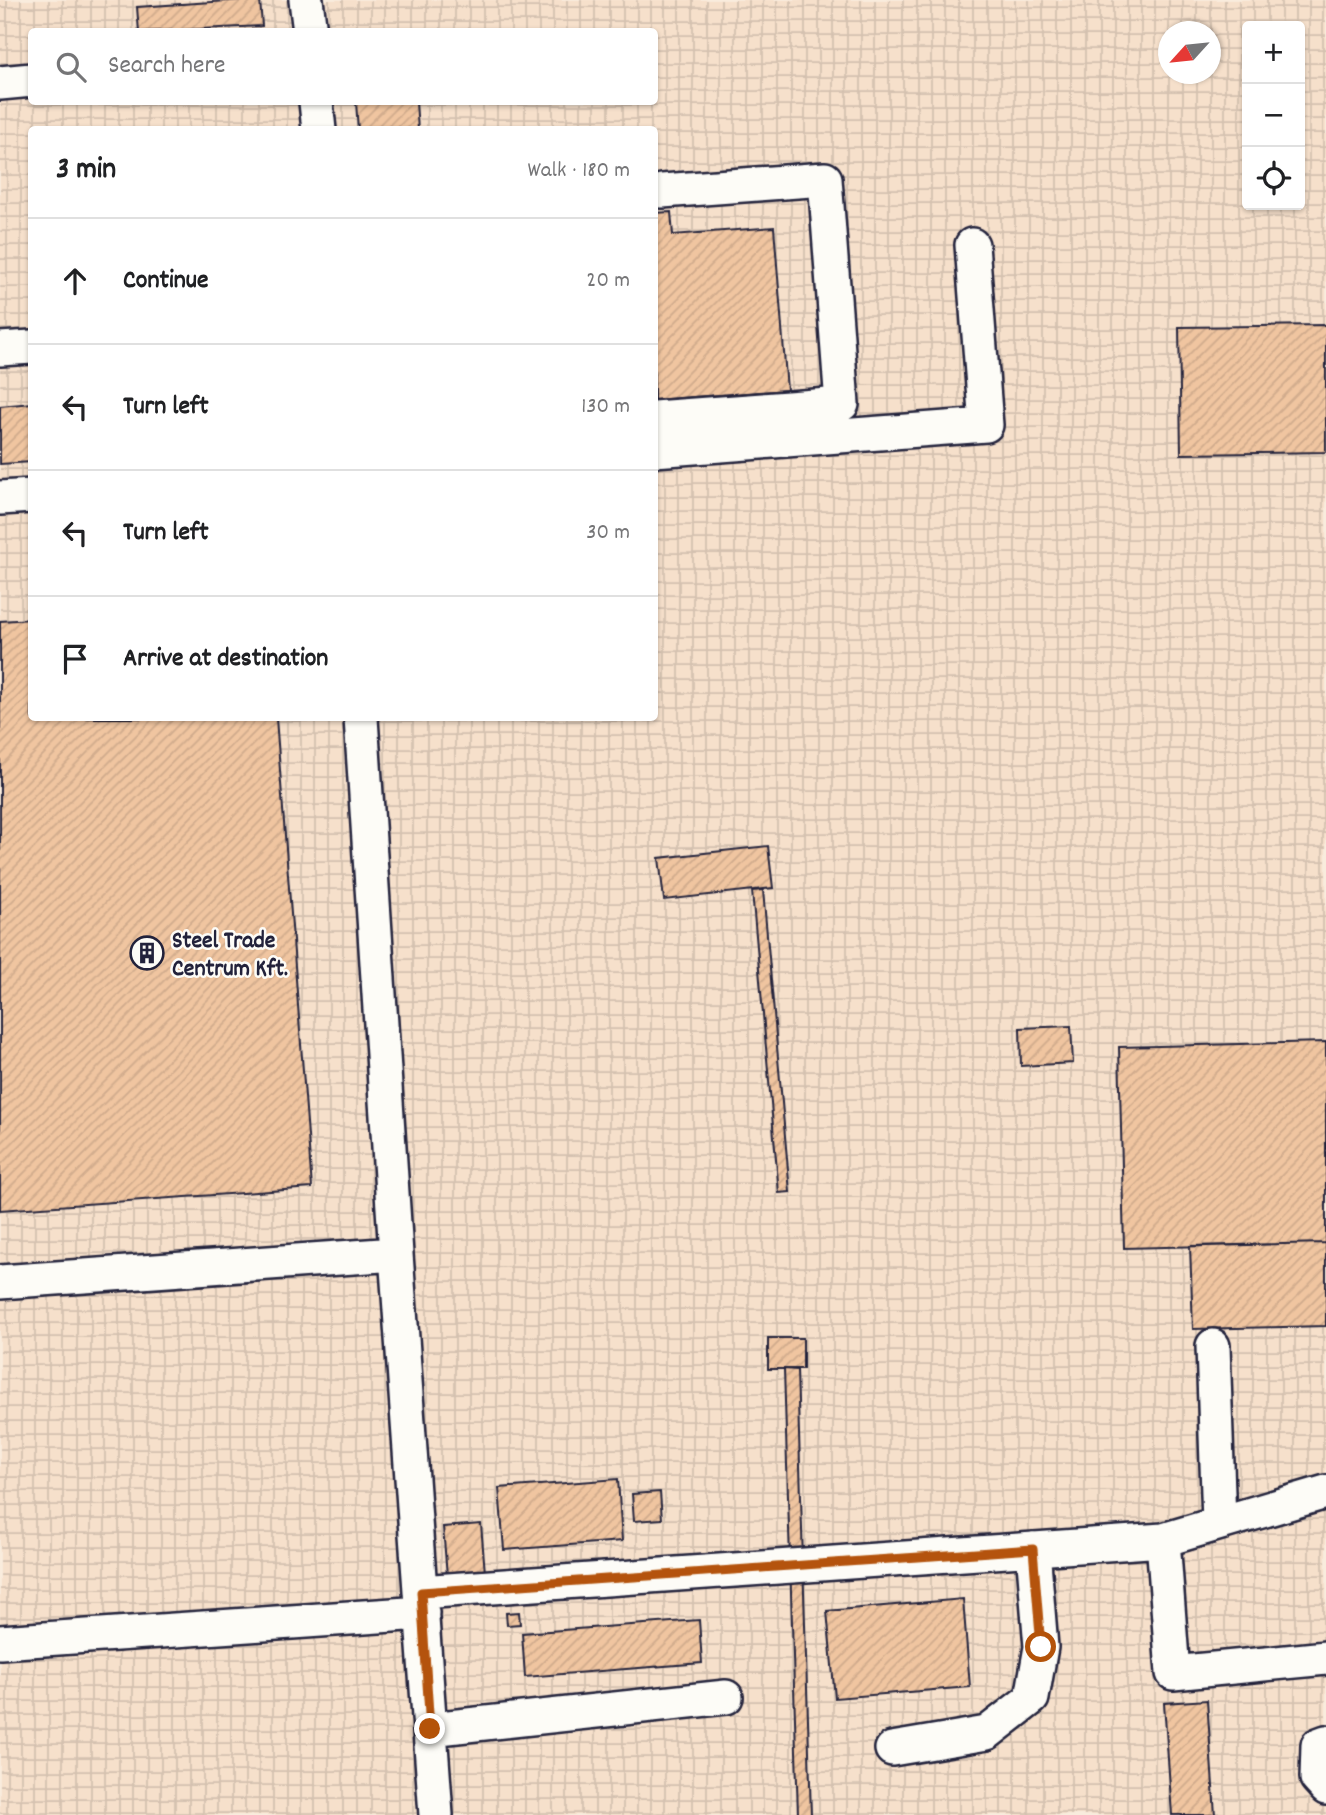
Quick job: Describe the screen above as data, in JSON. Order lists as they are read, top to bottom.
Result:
{
  "places": {
    "building": ["Steel Trade Centrum Kft."]
  },
  "north": "bottom left",
  "page": {
    "map_buttons": ["+", "−"],
    "search": "Search here",
    "heading": ["3 min", "Walk · 180 m"],
    "list": [
      ["Continue", "20 m"],
      ["Turn left", "130 m"],
      ["Turn left", "30 m"],
      "Arrive at destination"
    ]
  }
}
